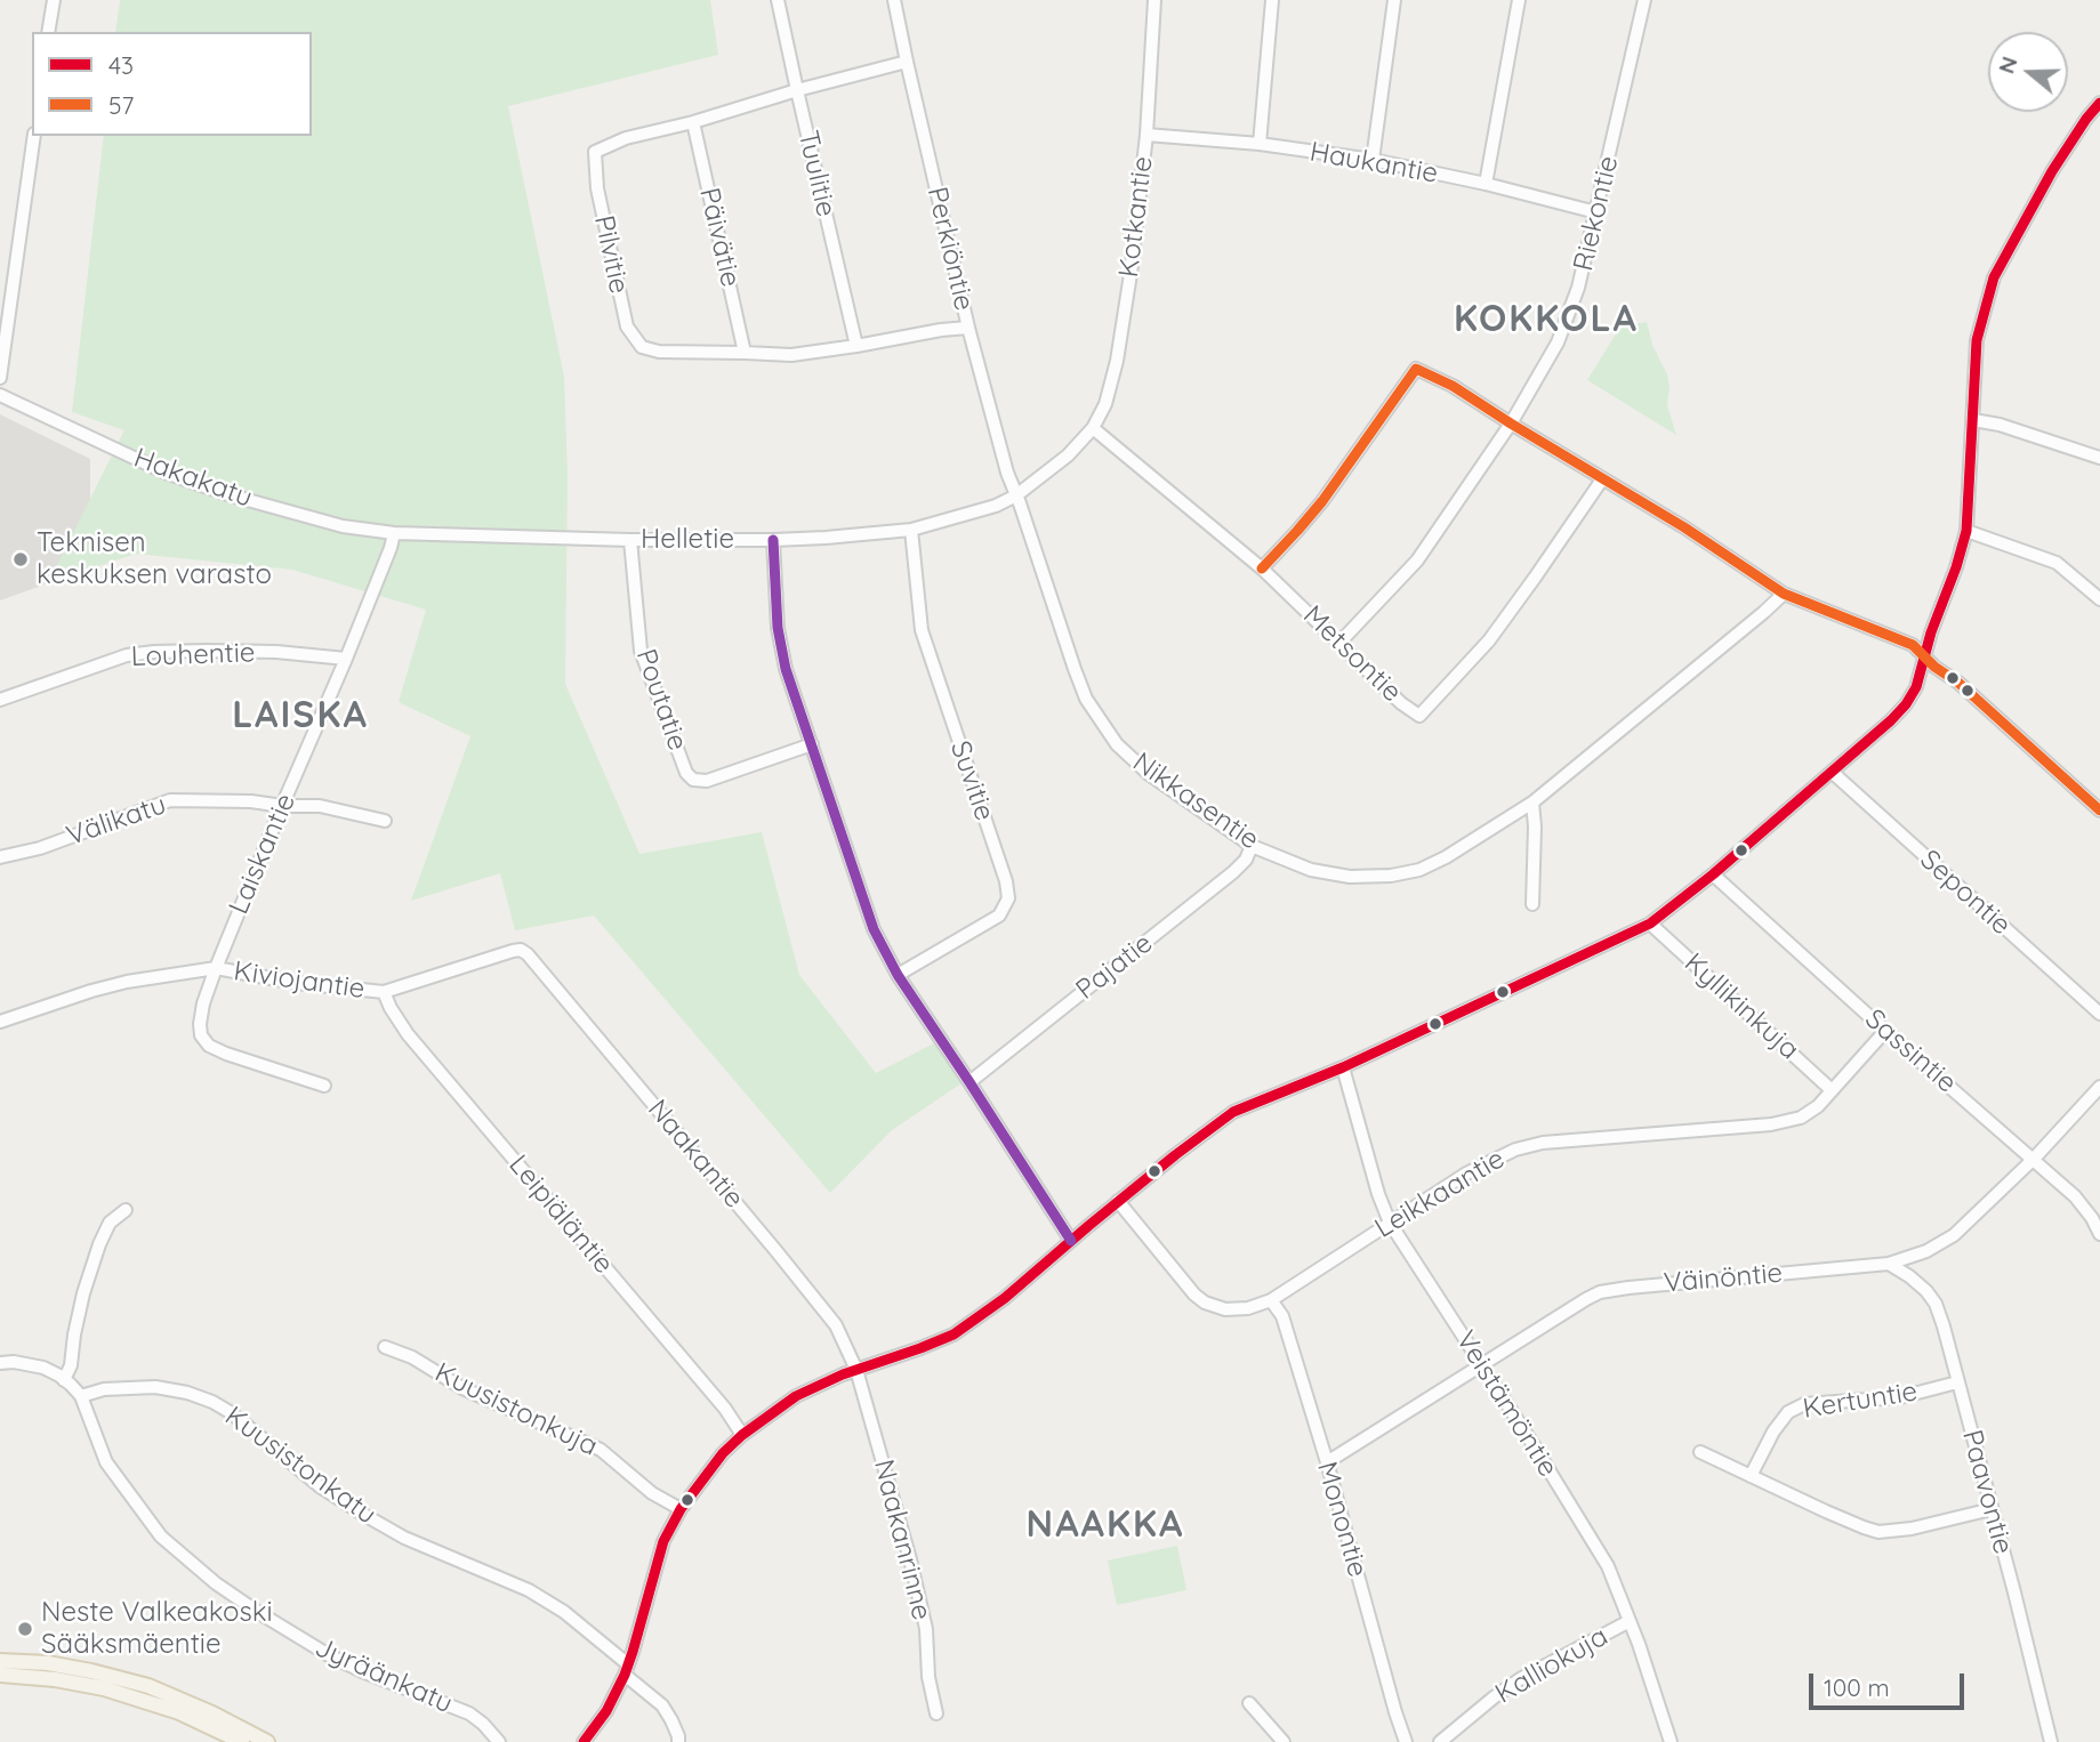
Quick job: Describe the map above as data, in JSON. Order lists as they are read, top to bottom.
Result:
{
  "streets": {
    "street": [
      "Haukantie",
      "Tuulitie",
      "Riekontie",
      "Kotkantie",
      "Päivätie",
      "Perkiöntie",
      "Pilvitie",
      "Hakakatu",
      "Helletie",
      "Metsontie",
      "Louhentie",
      "Poutatie",
      "Suvitie",
      "Nikkasentie",
      "Välikatu",
      "Laiskantie",
      "Sepontie",
      "Pajatie",
      "Kiviojantie",
      "Kyllikinkuja",
      "Sassintie",
      "Naakantie",
      "Leikkaantie",
      "Leipiäläntie",
      "Väinöntie",
      "Kertuntie",
      "Veistämöntie",
      "Kuusistonkuja",
      "Kuusistonkatu",
      "Paavontie",
      "Monontie",
      "Naakanrinne",
      "Kalliokuja",
      "Jyräänkatu"
    ]
  },
  "crossings": [
    ["Haukantie", "Riekontie"],
    ["Haukantie", "Kotkantie"],
    ["Tuulitie", "Pilvitie"],
    ["Riekontie", "Metsontie"],
    ["Kotkantie", "Helletie"],
    ["Kotkantie", "Metsontie"],
    ["Päivätie", "Pilvitie"],
    ["Perkiöntie", "Pilvitie"],
    ["Perkiöntie", "Helletie"],
    ["Perkiöntie", "Nikkasentie"],
    ["Hakakatu", "Helletie"],
    ["Hakakatu", "Laiskantie"],
    ["Helletie", "Metsontie"],
    ["Helletie", "Poutatie"],
    ["Helletie", "Suvitie"],
    ["Helletie", "Nikkasentie"],
    ["Helletie", "Laiskantie"],
    ["Louhentie", "Laiskantie"],
    ["Nikkasentie", "Pajatie"],
    ["Välikatu", "Laiskantie"],
    ["Laiskantie", "Kiviojantie"],
    ["Kiviojantie", "Naakantie"],
    ["Kiviojantie", "Leipiäläntie"],
    ["Kyllikinkuja", "Leikkaantie"],
    ["Sassintie", "Leikkaantie"],
    ["Sassintie", "Väinöntie"],
    ["Naakantie", "Naakanrinne"],
    ["Leikkaantie", "Veistämöntie"],
    ["Leikkaantie", "Monontie"],
    ["Väinöntie", "Veistämöntie"],
    ["Väinöntie", "Paavontie"],
    ["Väinöntie", "Monontie"],
    ["Kertuntie", "Paavontie"],
    ["Veistämöntie", "Kalliokuja"],
    ["Kuusistonkatu", "Jyräänkatu"]
  ],
  "districts": ["KOKKOLA", "LAISKA", "NAAKKA"],
  "places": ["Teknisen keskuksen varasto", "Neste Valkeakoski Sääksmäentie"],
  "lines": ["transit line 43", "transit line 57"],
  "legend": ["43", "57"],
  "scale_bar": "100 m",
  "north": "left"
}
